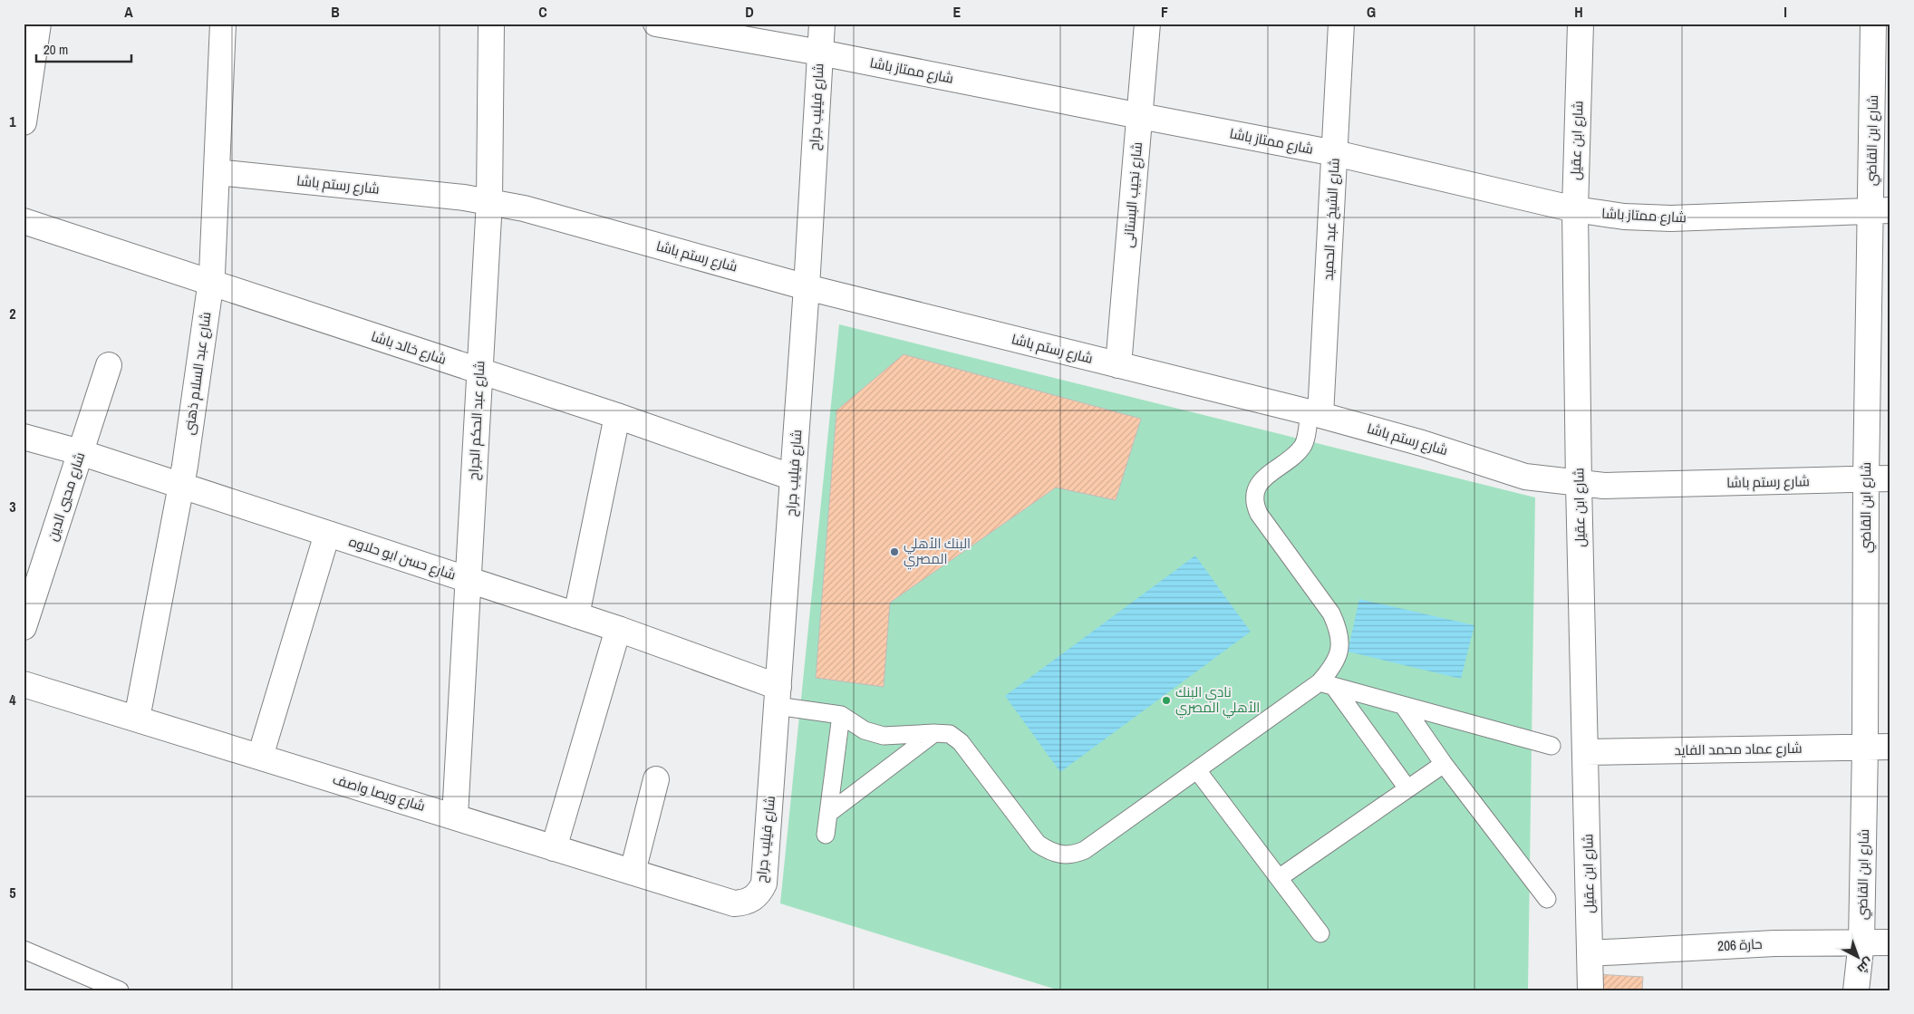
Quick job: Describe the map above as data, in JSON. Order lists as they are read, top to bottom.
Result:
{
  "streets": {
    "street": [
      "شارع ممتاز باشا",
      "شارع فيليب جراح",
      "شارع ابن عقيل",
      "شارع ابن القاضي",
      "شارع رستم باشا",
      "شارع نجيب البستانى",
      "شارع الشيخ عبد الحميد",
      "شارع خالد باشا",
      "شارع عبد السلام ذهنى",
      "شارع عبد الحكم الجراح",
      "شارع محيي الدين",
      "شارع حسن ابو حلاوه",
      "شارع عماد محمد الفايد",
      "شارع ويصا واصف",
      "حارة 206"
    ]
  },
  "crossings": [
    ["شارع ممتاز باشا", "شارع فيليب جراح"],
    ["شارع ممتاز باشا", "شارع ابن عقيل"],
    ["شارع ممتاز باشا", "شارع ابن القاضي"],
    ["شارع ممتاز باشا", "شارع نجيب البستانى"],
    ["شارع ممتاز باشا", "شارع الشيخ عبد الحميد"],
    ["شارع فيليب جراح", "شارع رستم باشا"],
    ["شارع فيليب جراح", "شارع خالد باشا"],
    ["شارع فيليب جراح", "شارع حسن ابو حلاوه"],
    ["شارع فيليب جراح", "شارع ويصا واصف"],
    ["شارع ابن عقيل", "شارع رستم باشا"],
    ["شارع ابن عقيل", "شارع عماد محمد الفايد"],
    ["شارع ابن عقيل", "حارة 206"],
    ["شارع ابن القاضي", "شارع رستم باشا"],
    ["شارع ابن القاضي", "شارع عماد محمد الفايد"],
    ["شارع ابن القاضي", "حارة 206"],
    ["شارع رستم باشا", "شارع نجيب البستانى"],
    ["شارع رستم باشا", "شارع الشيخ عبد الحميد"],
    ["شارع رستم باشا", "شارع عبد السلام ذهنى"],
    ["شارع رستم باشا", "شارع عبد الحكم الجراح"],
    ["شارع خالد باشا", "شارع عبد السلام ذهنى"],
    ["شارع خالد باشا", "شارع عبد الحكم الجراح"],
    ["شارع عبد السلام ذهنى", "شارع حسن ابو حلاوه"],
    ["شارع عبد السلام ذهنى", "شارع ويصا واصف"],
    ["شارع عبد الحكم الجراح", "شارع حسن ابو حلاوه"],
    ["شارع عبد الحكم الجراح", "شارع ويصا واصف"],
    ["شارع محيي الدين", "شارع حسن ابو حلاوه"]
  ],
  "places": ["البنك الأهلي المصري", "نادي البنك الأهلي المصري"],
  "scale_bar": "20 m",
  "north": "bottom right",
  "grid": {
    "columns": [
      "A",
      "B",
      "C",
      "D",
      "E",
      "F",
      "G",
      "H",
      "I"
    ],
    "rows": [
      "1",
      "2",
      "3",
      "4",
      "5"
    ]
  }
}
